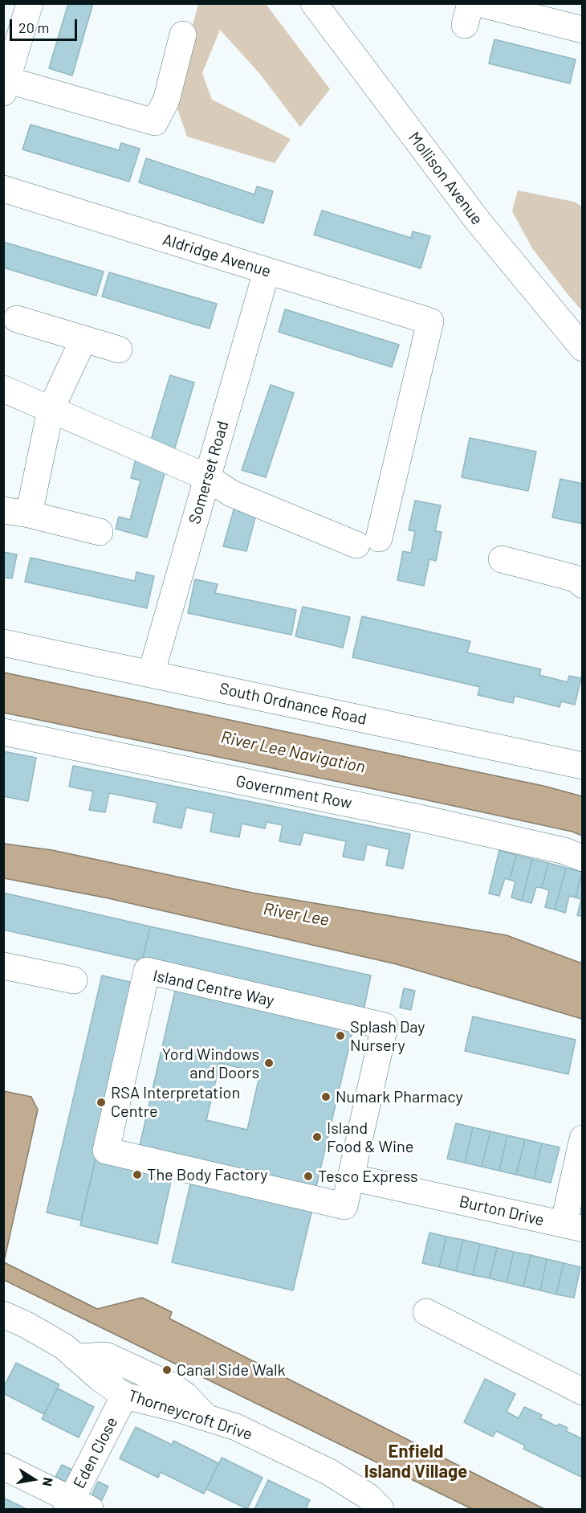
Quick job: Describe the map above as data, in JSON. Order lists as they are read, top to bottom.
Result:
{
  "streets": {
    "street": [
      "Mollison Avenue",
      "Aldridge Avenue",
      "Somerset Road",
      "South Ordnance Road",
      "Government Row",
      "Island Centre Way",
      "Burton Drive",
      "Thorneycroft Drive",
      "Eden Close"
    ]
  },
  "crossings": [
    ["Aldridge Avenue", "Somerset Road"],
    ["Somerset Road", "South Ordnance Road"],
    ["Island Centre Way", "Burton Drive"],
    ["Thorneycroft Drive", "Eden Close"]
  ],
  "districts": ["Enfield Island Village"],
  "water": ["River Lee Navigation", "River Lee"],
  "places": [
    "Splash Day Nursery",
    "Yord Windows and Doors",
    "Numark Pharmacy",
    "RSA Interpretation Centre",
    "Island Food & Wine",
    "The Body Factory",
    "Tesco Express",
    "Canal Side Walk"
  ],
  "scale_bar": "20 m",
  "north": "right"
}
